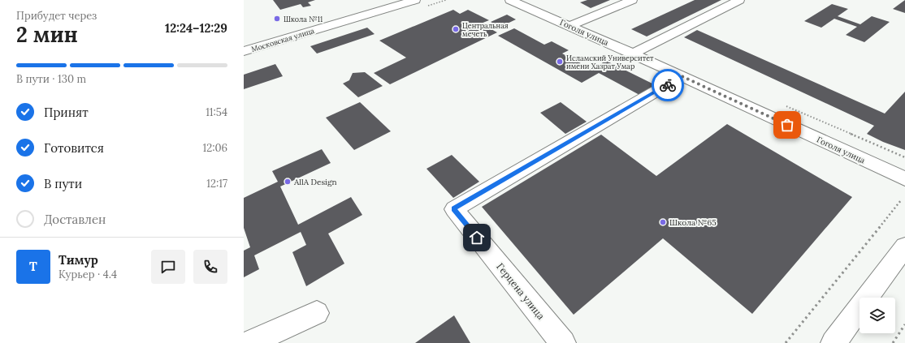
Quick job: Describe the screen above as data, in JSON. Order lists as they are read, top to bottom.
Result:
{
  "streets": {
    "street": ["Гоголя улица", "Московская улица", "Герцена улица"]
  },
  "crossings": [
    ["Гоголя улица", "Герцена улица"]
  ],
  "places": [
    "Школа №11",
    "Центральная мечеть",
    "Исламский Университет имени Хазрат Умар",
    "AllA Design",
    "Школа №65"
  ],
  "page": {
    "heading": ["2 мин", "Прибудет через", "12:24–12:29"],
    "panel": ["Тимур", "Курьер · 4.4"],
    "bar": "В пути · 130 m",
    "list": [
      ["Принят", "11:54"],
      ["Готовится", "12:06"],
      ["В пути", "12:17"],
      "Доставлен"
    ],
    "round": "Т"
  }
}
